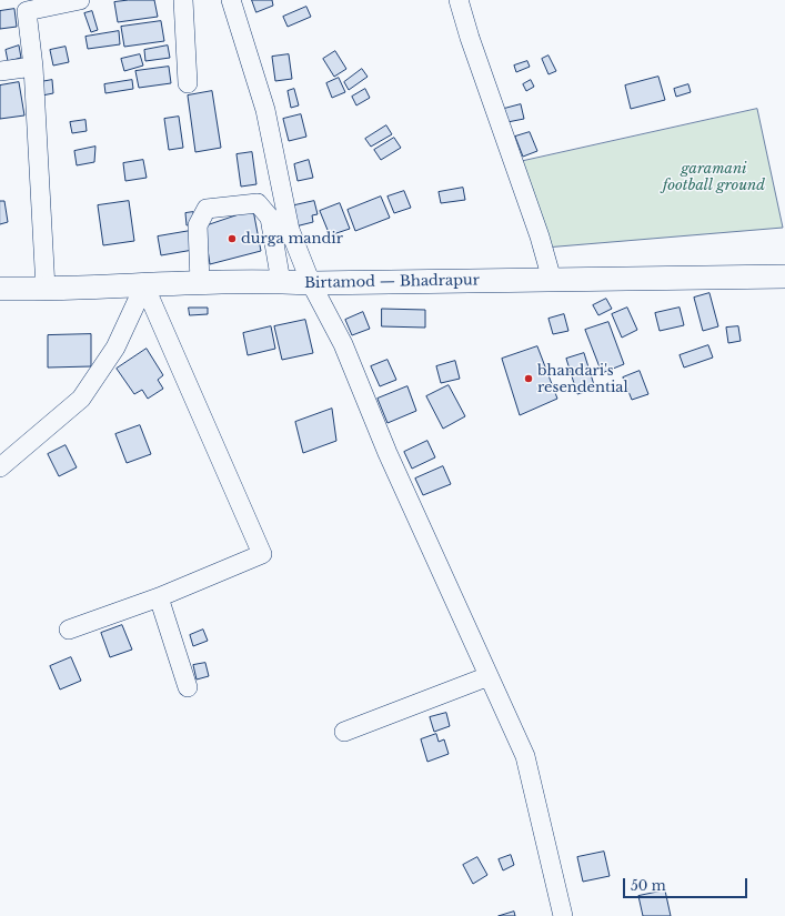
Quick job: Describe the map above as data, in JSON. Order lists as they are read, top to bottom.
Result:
{
  "streets": {
    "main road": ["Birtamod — Bhadrapur"]
  },
  "parks": ["garamani football ground"],
  "places": ["durga mandir", "bhandari's resendential"],
  "scale_bar": "50 m"
}
